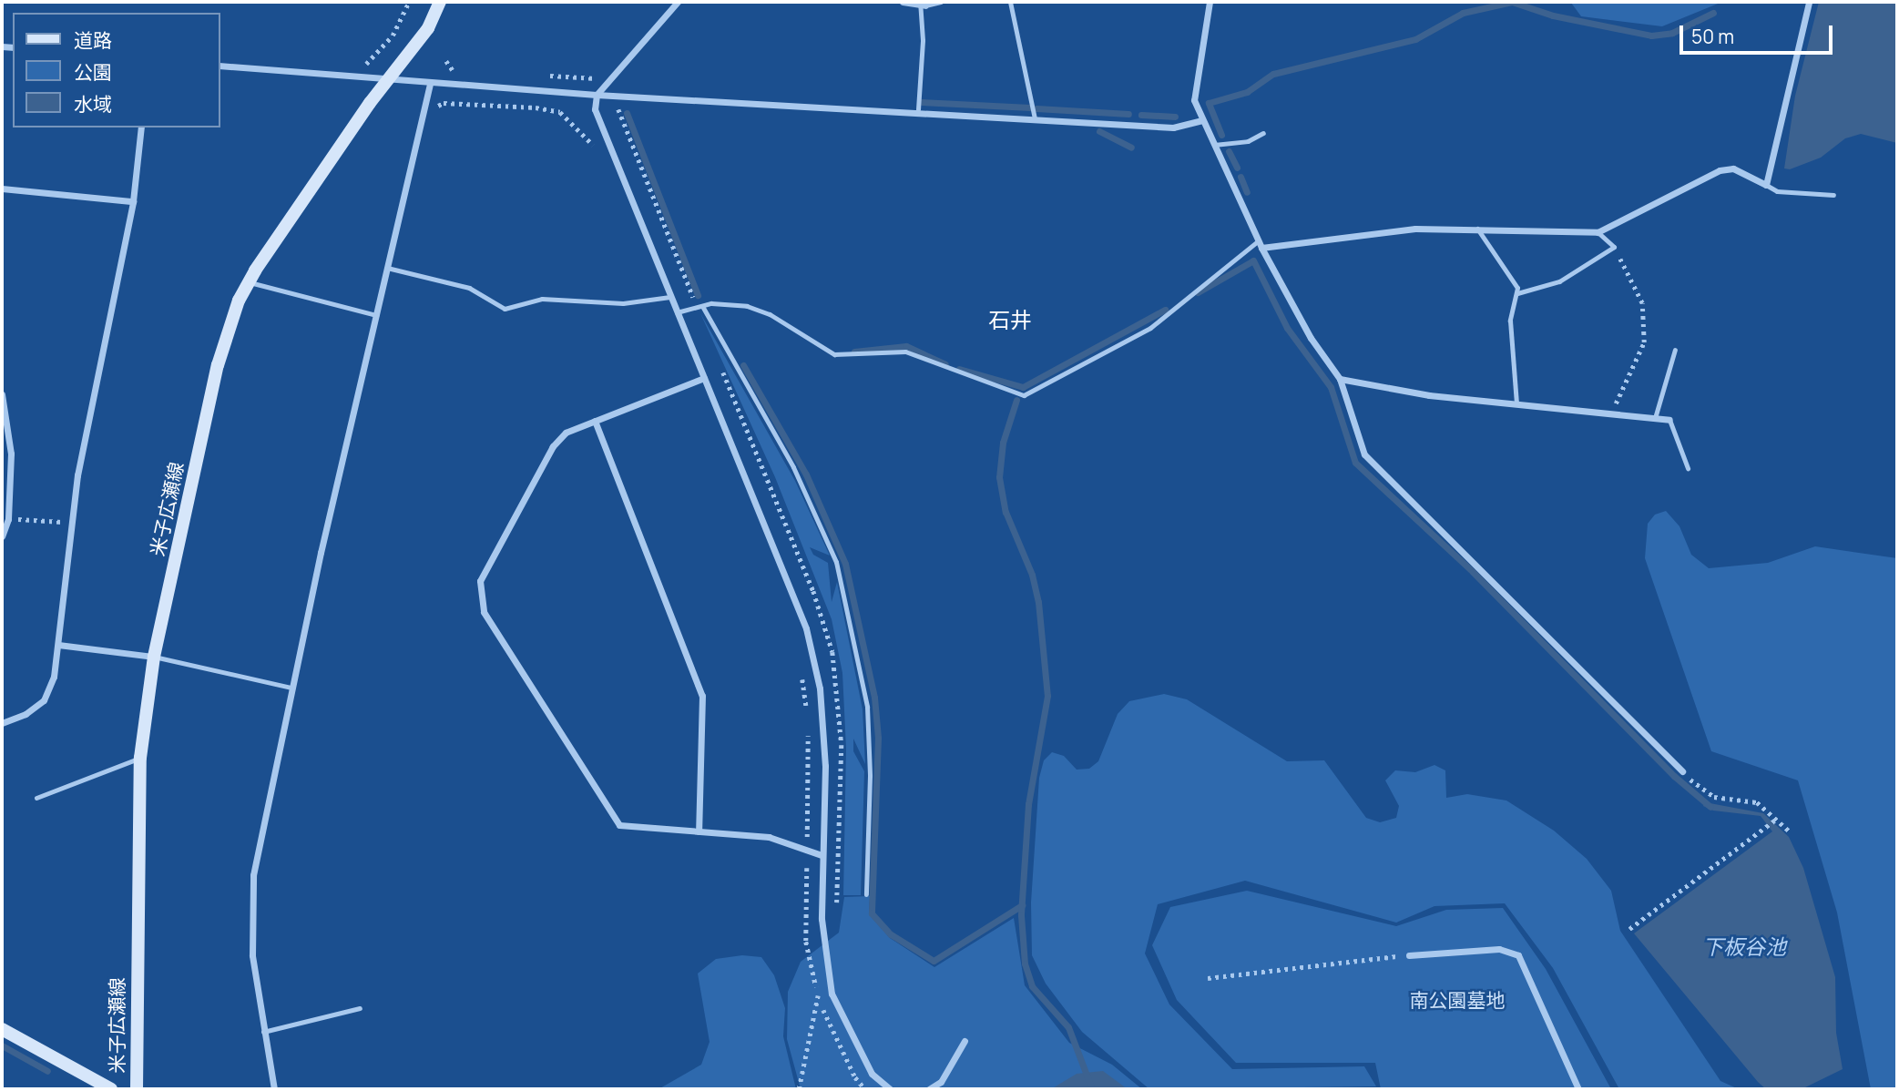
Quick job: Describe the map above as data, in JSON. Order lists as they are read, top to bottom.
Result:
{
  "streets": {
    "main road": ["米子広瀬線"]
  },
  "districts": ["石井"],
  "water": ["下板谷池"],
  "parks": ["南公園墓地"],
  "legend": ["道路", "公園", "水域"],
  "scale_bar": "50 m"
}
